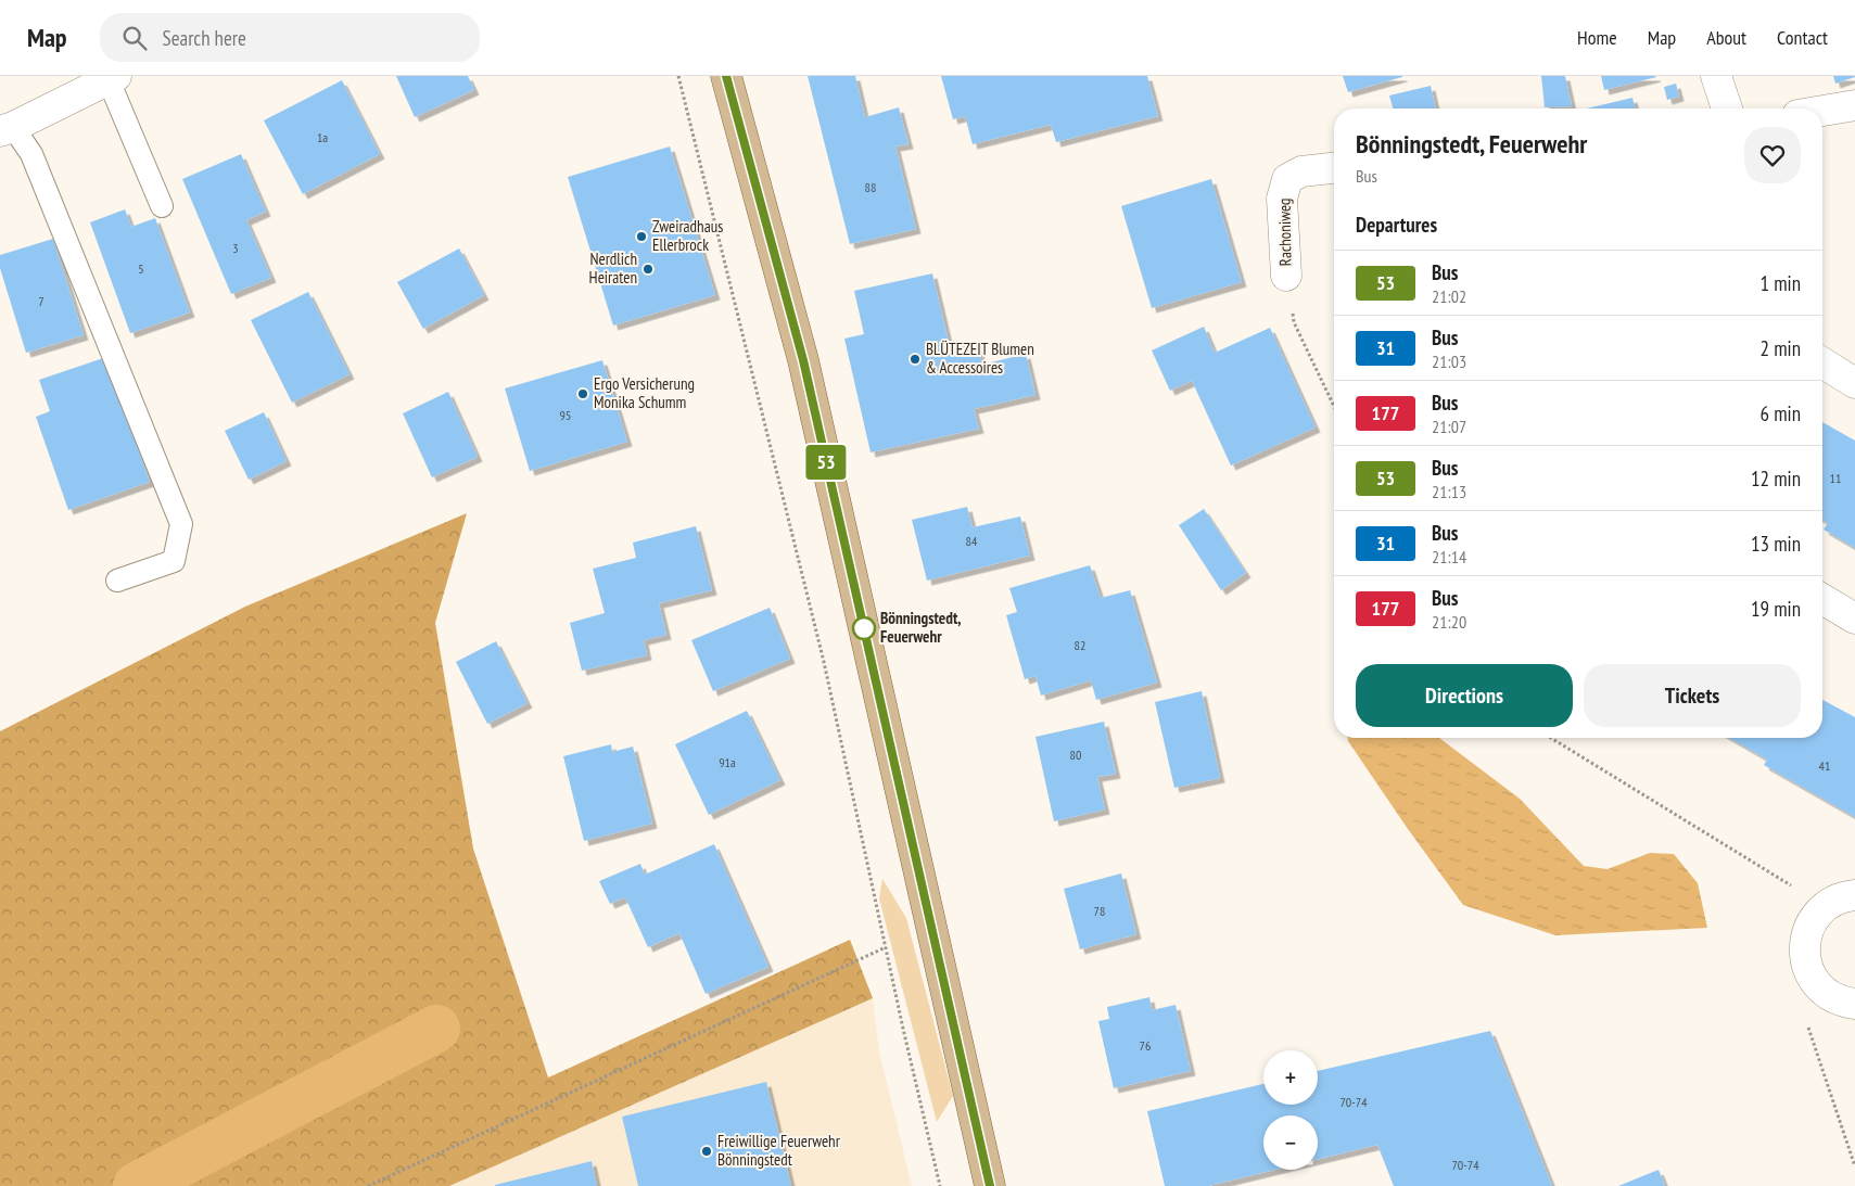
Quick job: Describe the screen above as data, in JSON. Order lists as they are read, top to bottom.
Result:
{
  "streets": {
    "street": ["Rachoniweg"]
  },
  "places": [
    "Zweiradhaus Ellerbrock",
    "Nerdlich Heiraten",
    "BLÜTEZEIT Blumen & Accessoires",
    "Ergo Versicherung Monika Schumm",
    "Bönningstedt, Feuerwehr",
    "Freiwillige Feuerwehr Bönningstedt"
  ],
  "lines": ["bus line 53"],
  "house_numbers": [
    "1a",
    "88",
    "3",
    "5",
    "7",
    "95",
    "11",
    "84",
    "82",
    "80",
    "91a",
    "41",
    "78",
    "76",
    "70-74",
    "70-74"
  ],
  "page": {
    "header": "Map",
    "search": "Search here",
    "nav": [
      "Home",
      "Map",
      "About",
      "Contact"
    ],
    "on_map": "53",
    "heading": [
      ["Bönningstedt, Feuerwehr", "Bus"],
      "Departures"
    ],
    "list": [
      {
        "mark": "53",
        "name": "Bus",
        "note": "21:02",
        "value": "1 min"
      },
      {
        "mark": "31",
        "name": "Bus",
        "note": "21:03",
        "value": "2 min"
      },
      {
        "mark": "177",
        "name": "Bus",
        "note": "21:07",
        "value": "6 min"
      },
      {
        "mark": "53",
        "name": "Bus",
        "note": "21:13",
        "value": "12 min"
      },
      {
        "mark": "31",
        "name": "Bus",
        "note": "21:14",
        "value": "13 min"
      },
      {
        "mark": "177",
        "name": "Bus",
        "note": "21:20",
        "value": "19 min"
      }
    ],
    "buttons": ["Directions", "Tickets"],
    "map_buttons": ["+", "−"]
  }
}
